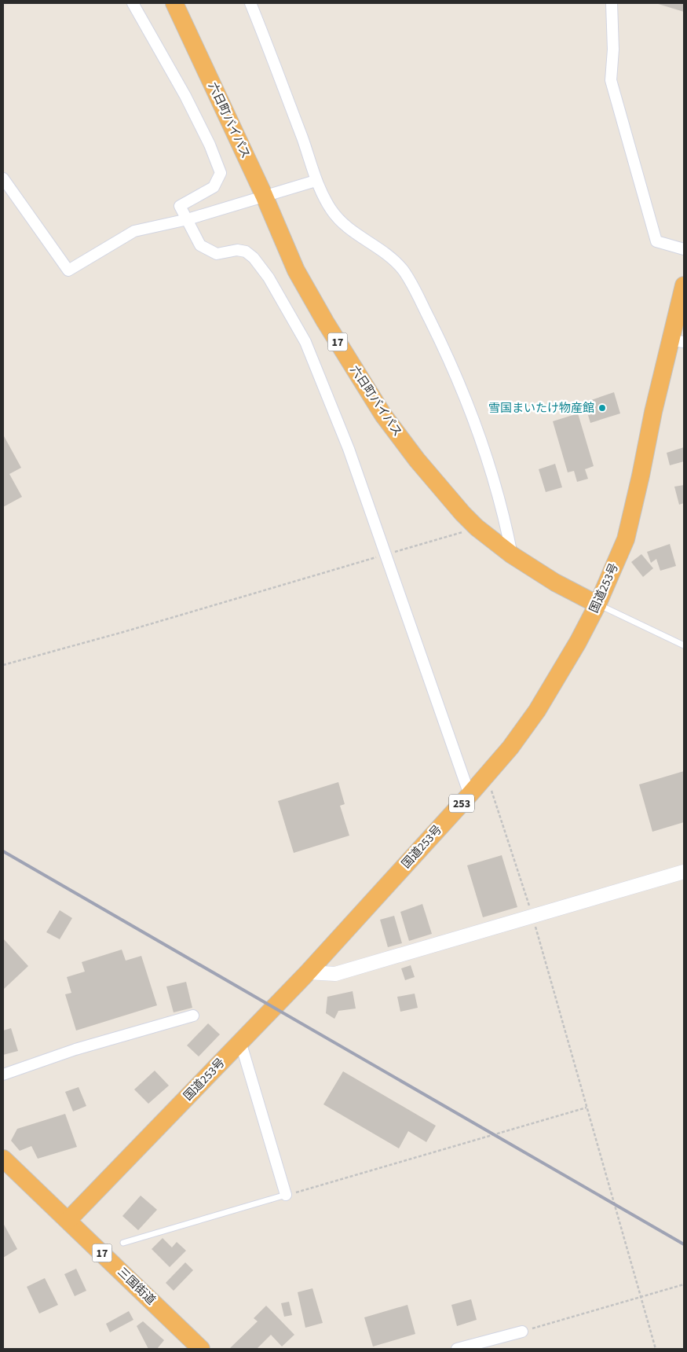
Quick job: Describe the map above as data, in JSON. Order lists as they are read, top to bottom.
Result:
{
  "streets": {
    "highway": [
      "六日町バイパス",
      "17",
      "国道253号",
      "253",
      "三国街道"
    ]
  },
  "crossings": [
    ["六日町バイパス", "国道253号"],
    ["国道253号", "三国街道"]
  ],
  "places": ["雪国まいたけ物産館"]
}
